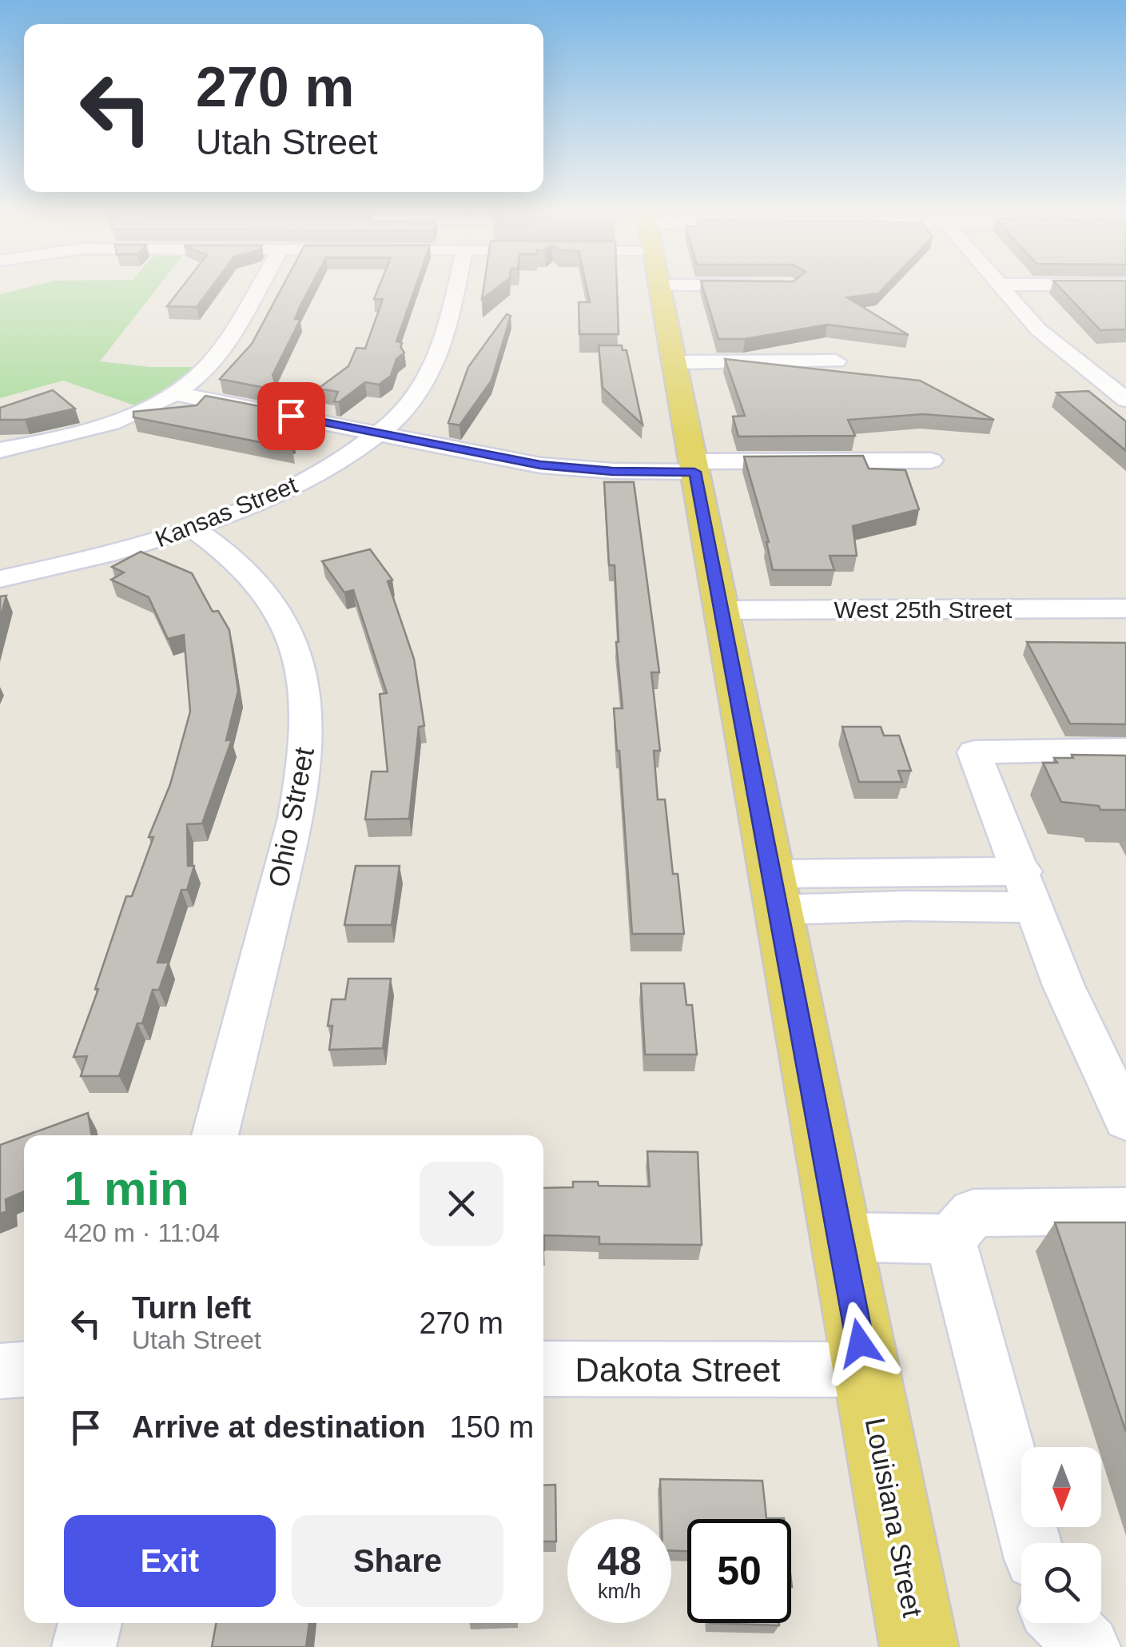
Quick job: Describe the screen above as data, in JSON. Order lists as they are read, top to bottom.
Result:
{
  "streets": {
    "main road": ["Louisiana Street"],
    "street": [
      "Kansas Street",
      "West 25th Street",
      "Ohio Street",
      "Dakota Street"
    ]
  },
  "crossings": [
    ["Kansas Street", "Ohio Street"],
    ["West 25th Street", "Louisiana Street"],
    ["Dakota Street", "Louisiana Street"]
  ],
  "north": "bottom",
  "page": {
    "turn": ["270 m", "Utah Street"],
    "heading": ["1 min", "420 m · 11:04"],
    "list": [
      {
        "name": "Turn left",
        "note": "Utah Street",
        "value": "270 m"
      },
      {
        "name": "Arrive at destination",
        "value": "150 m"
      }
    ],
    "buttons": ["Exit", "Share"],
    "speed": "48 km/h",
    "limit": "50"
  }
}
